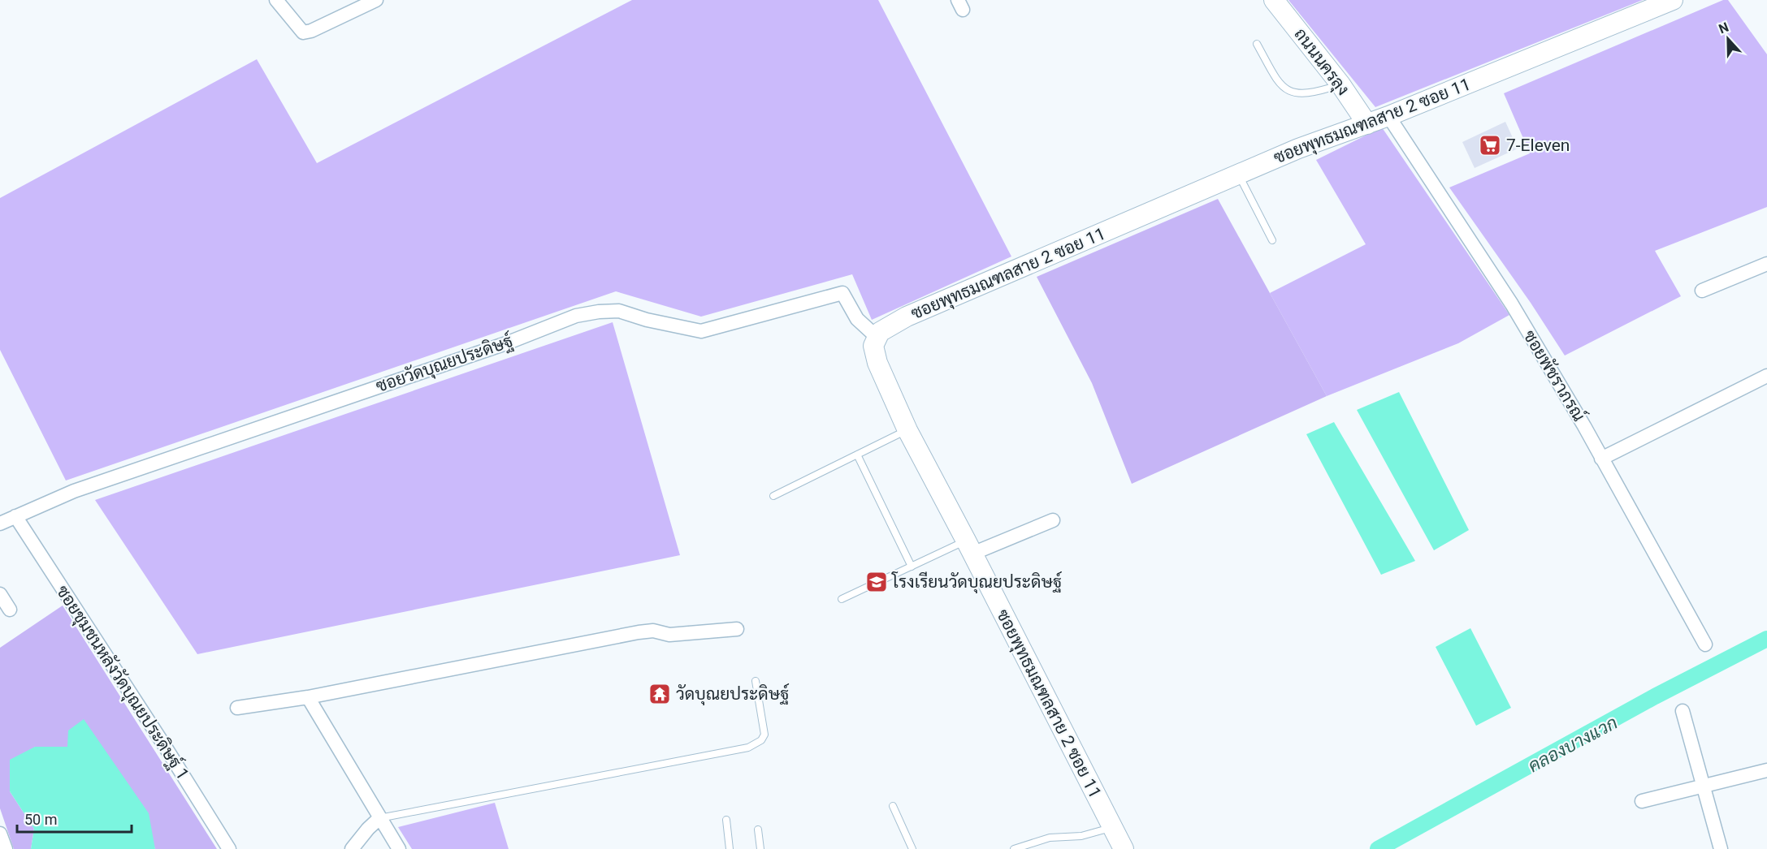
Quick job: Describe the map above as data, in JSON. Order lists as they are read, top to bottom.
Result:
{
  "streets": {
    "street": [
      "ถนนนครลุง",
      "ซอยพุทธมณฑลสาย 2 ซอย 11",
      "ซอยวัดบุณยประดิษฐ์",
      "ซอยพัชราภรณ์",
      "ซอยชุมชนหลังวัดบุณยประดิษฐ์ 1"
    ]
  },
  "crossings": [
    ["ถนนนครลุง", "ซอยพุทธมณฑลสาย 2 ซอย 11"],
    ["ซอยพุทธมณฑลสาย 2 ซอย 11", "ซอยวัดบุณยประดิษฐ์"],
    ["ซอยพุทธมณฑลสาย 2 ซอย 11", "ซอยพัชราภรณ์"],
    ["ซอยวัดบุณยประดิษฐ์", "ซอยชุมชนหลังวัดบุณยประดิษฐ์ 1"]
  ],
  "water": ["คลองบางแวก"],
  "places": {
    "supermarket": ["7-Eleven"],
    "school or university": ["โรงเรียนวัดบุณยประดิษฐ์"],
    "temple": ["วัดบุณยประดิษฐ์"]
  },
  "scale_bar": "50 m",
  "north": "top"
}
